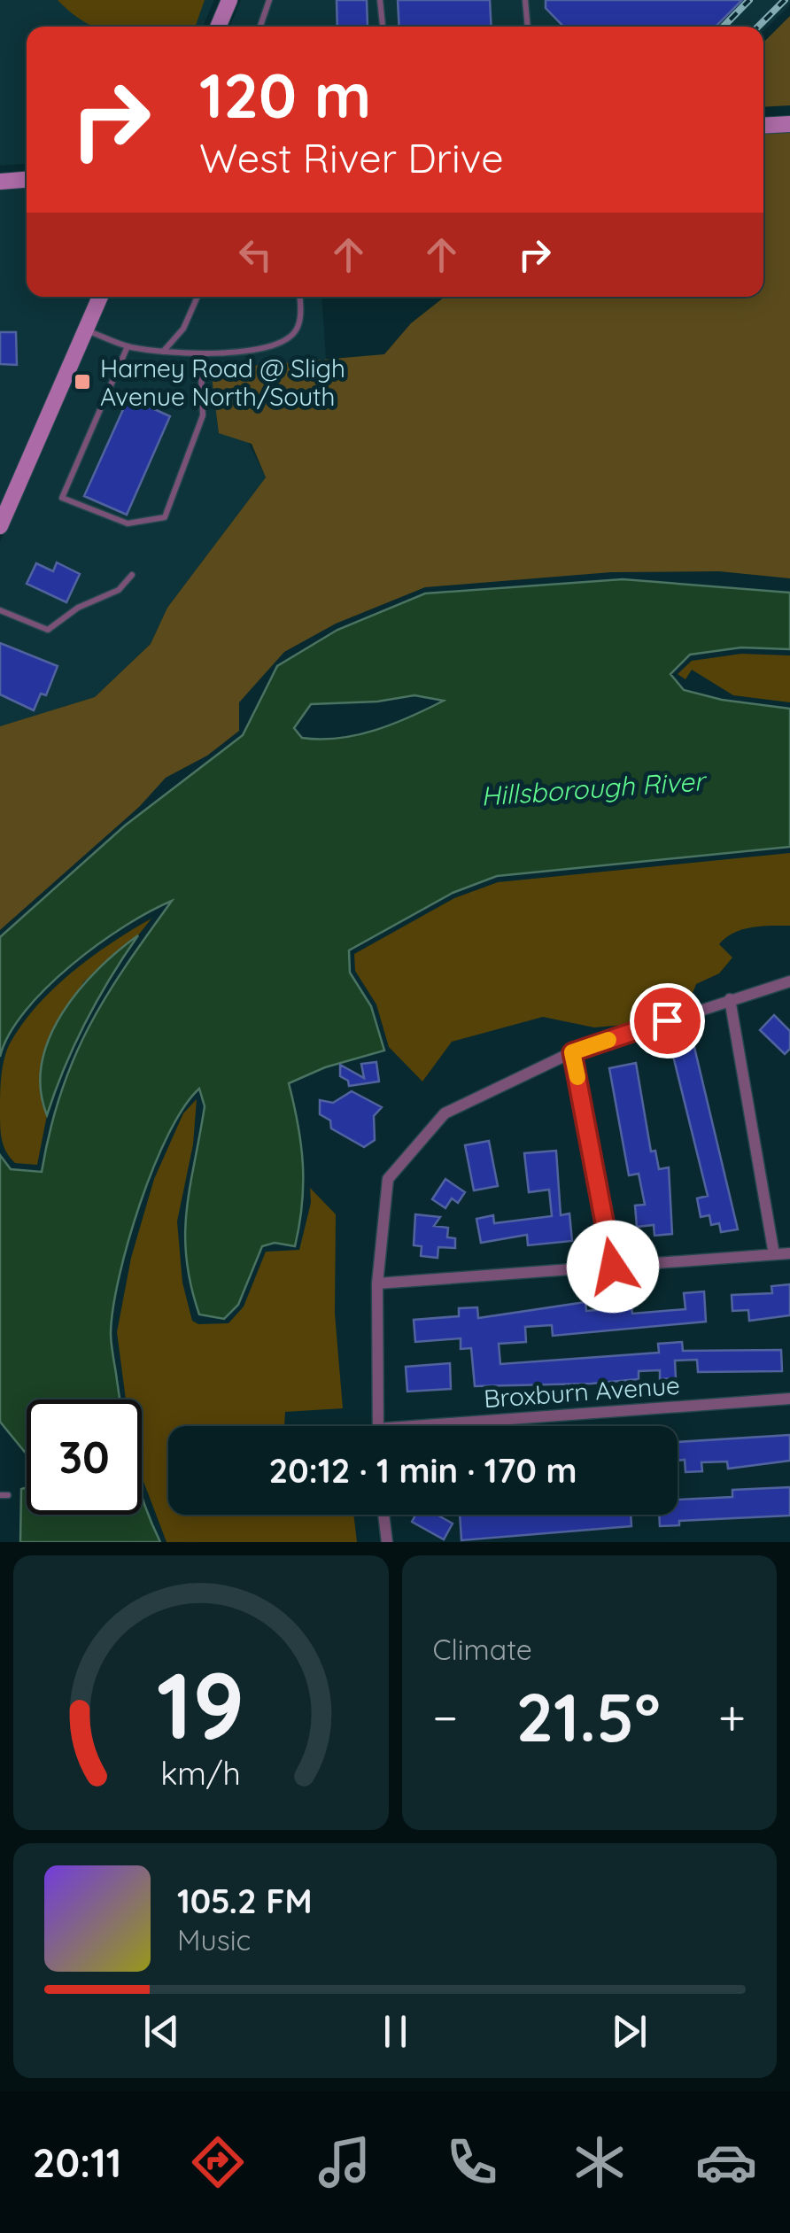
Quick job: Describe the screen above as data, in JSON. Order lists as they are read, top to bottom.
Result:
{
  "streets": {
    "street": ["Broxburn Avenue"]
  },
  "water": ["Hillsborough River"],
  "places": {
    "transit": ["Harney Road @ Sligh Avenue North/South"]
  },
  "page": {
    "turn": ["120 m", "West River Drive"],
    "limit": "30",
    "trip": "20:12 · 1 min · 170 m",
    "tile": "Climate",
    "heat": ["−", "21.5°", "+"],
    "song": ["105.2 FM", "Music"],
    "tabs": "20:11",
    "gauge": ["19", "km/h"]
  }
}
